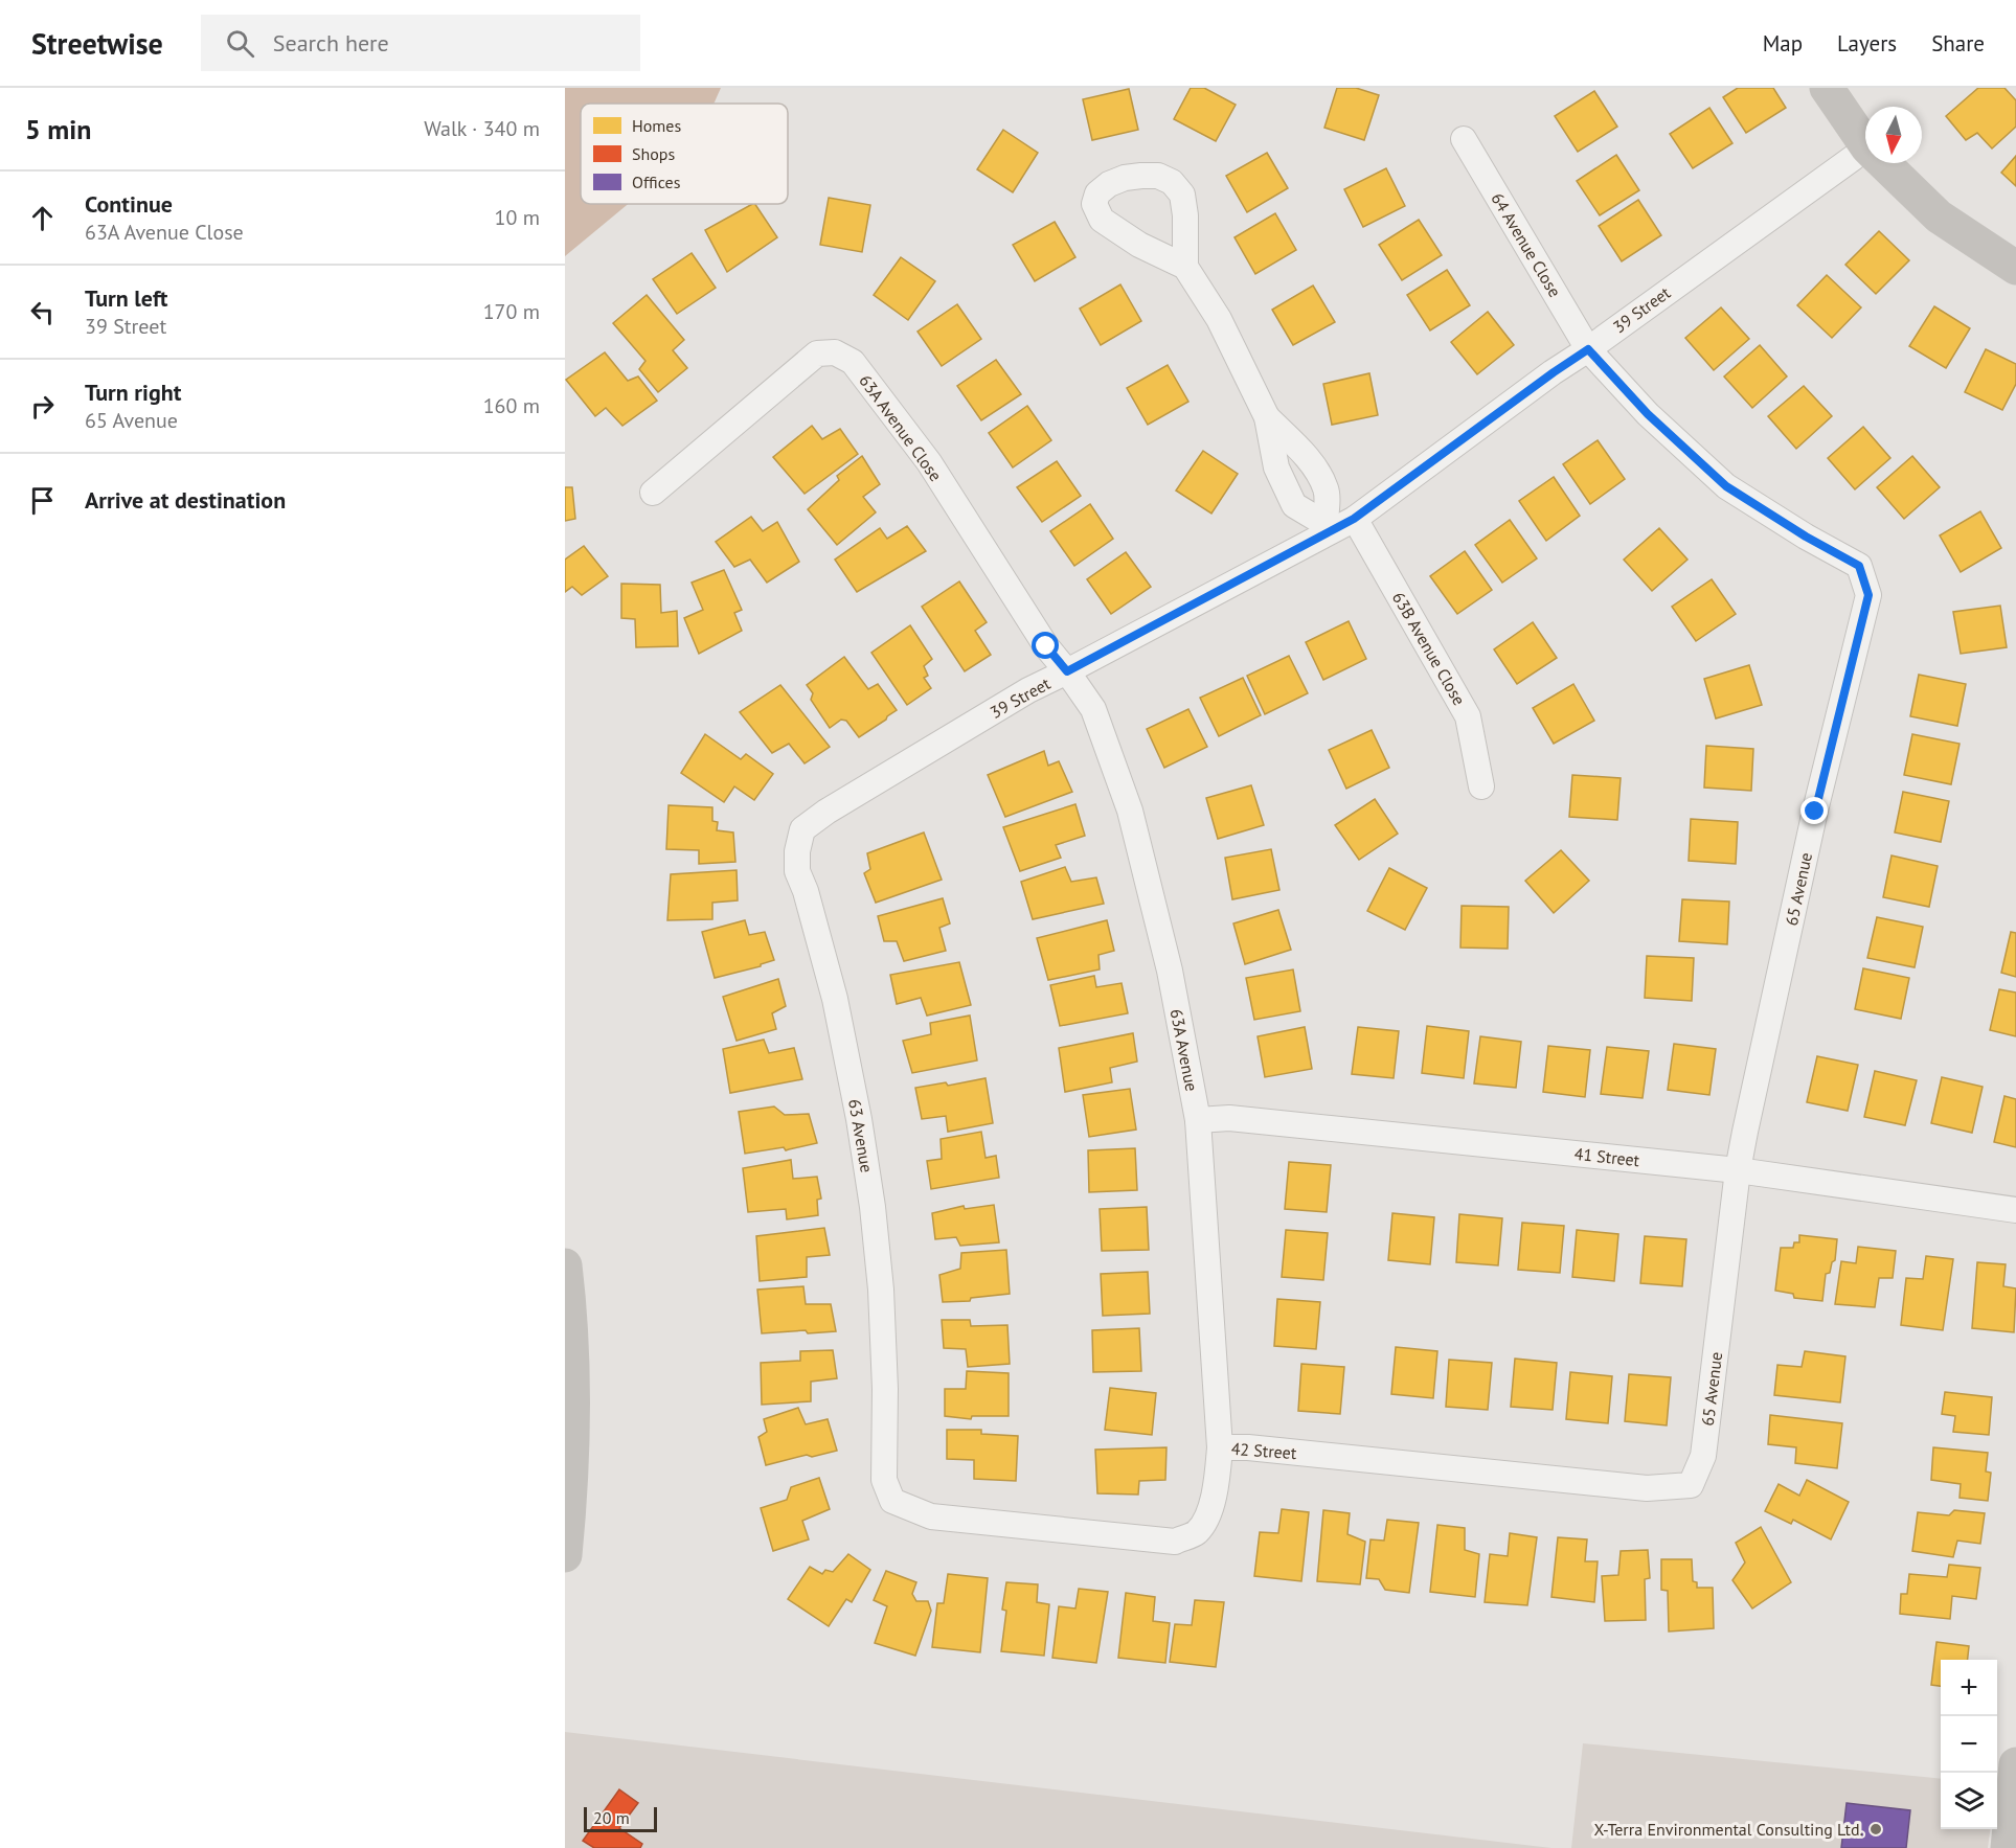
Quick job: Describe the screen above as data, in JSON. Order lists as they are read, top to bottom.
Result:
{
  "streets": {
    "street": [
      "64 Avenue Close",
      "39 Street",
      "63A Avenue Close",
      "63B Avenue Close",
      "65 Avenue",
      "63A Avenue",
      "63 Avenue",
      "41 Street",
      "42 Street"
    ]
  },
  "crossings": [
    ["64 Avenue Close", "39 Street"],
    ["64 Avenue Close", "65 Avenue"],
    ["39 Street", "63A Avenue Close"],
    ["39 Street", "63B Avenue Close"],
    ["39 Street", "65 Avenue"],
    ["39 Street", "63A Avenue"],
    ["39 Street", "63 Avenue"],
    ["63A Avenue Close", "63A Avenue"],
    ["65 Avenue", "41 Street"],
    ["65 Avenue", "42 Street"],
    ["63A Avenue", "41 Street"],
    ["63A Avenue", "42 Street"],
    ["63 Avenue", "42 Street"]
  ],
  "places": ["X-Terra Environmental Consulting Ltd."],
  "legend": ["Homes", "Shops", "Offices"],
  "scale_bar": "20 m",
  "north": "bottom",
  "page": {
    "header": "Streetwise",
    "search": "Search here",
    "nav": ["Map", "Layers", "Share"],
    "heading": ["5 min", "Walk · 340 m"],
    "list": [
      ["Continue", "63A Avenue Close", "10 m"],
      ["Turn left", "39 Street", "170 m"],
      ["Turn right", "65 Avenue", "160 m"],
      "Arrive at destination"
    ],
    "map_buttons": ["+", "−"],
    "scale": "20 m"
  }
}
